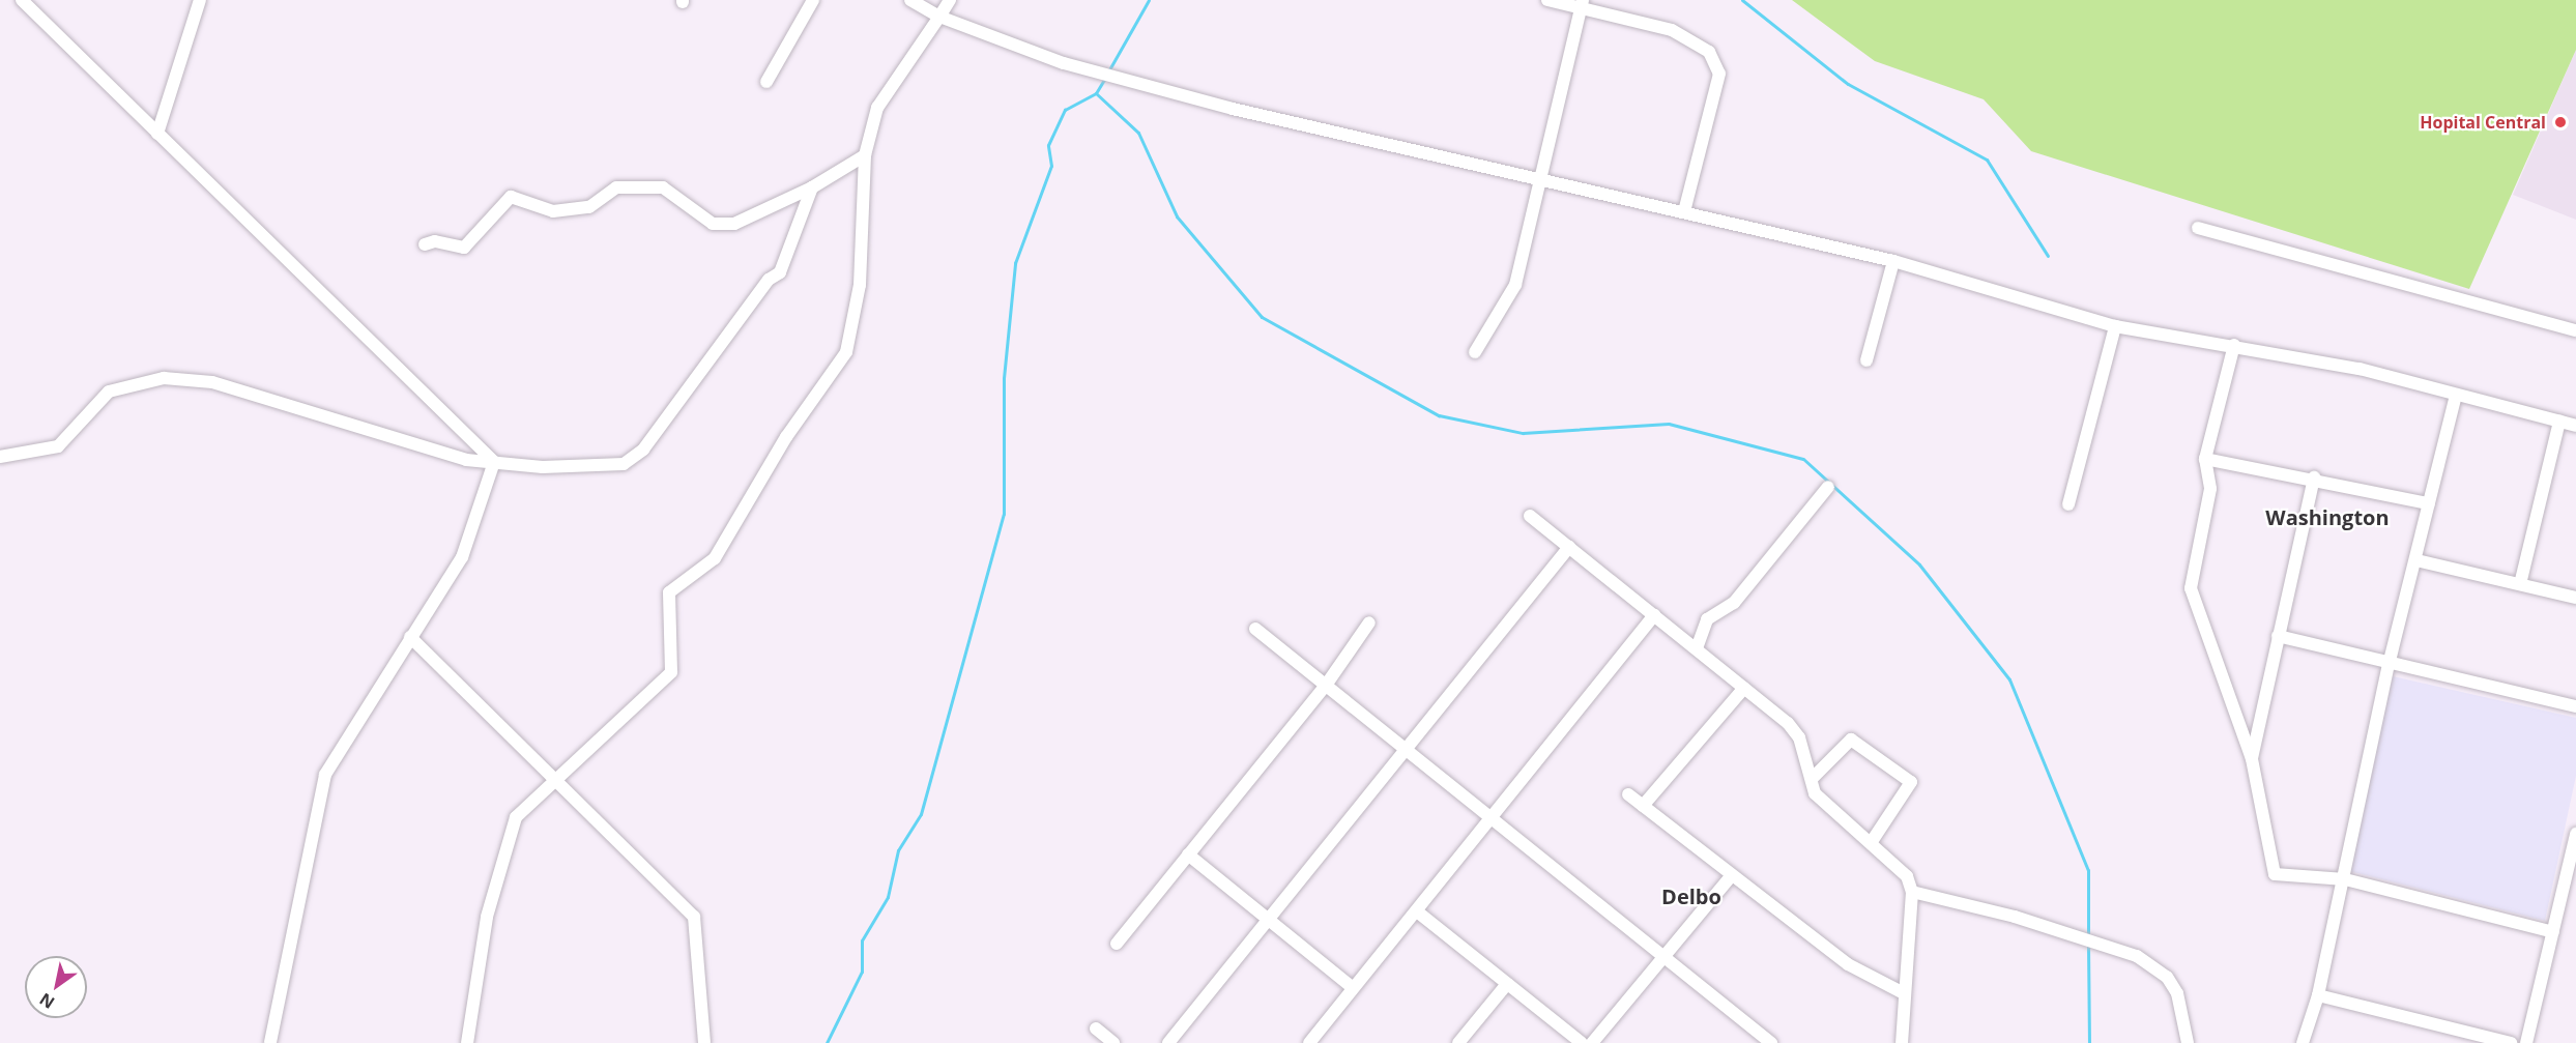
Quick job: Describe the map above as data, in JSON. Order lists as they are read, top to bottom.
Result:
{
  "districts": ["Washington", "Delbo"],
  "places": ["Hopital Central"],
  "north": "bottom left"
}
